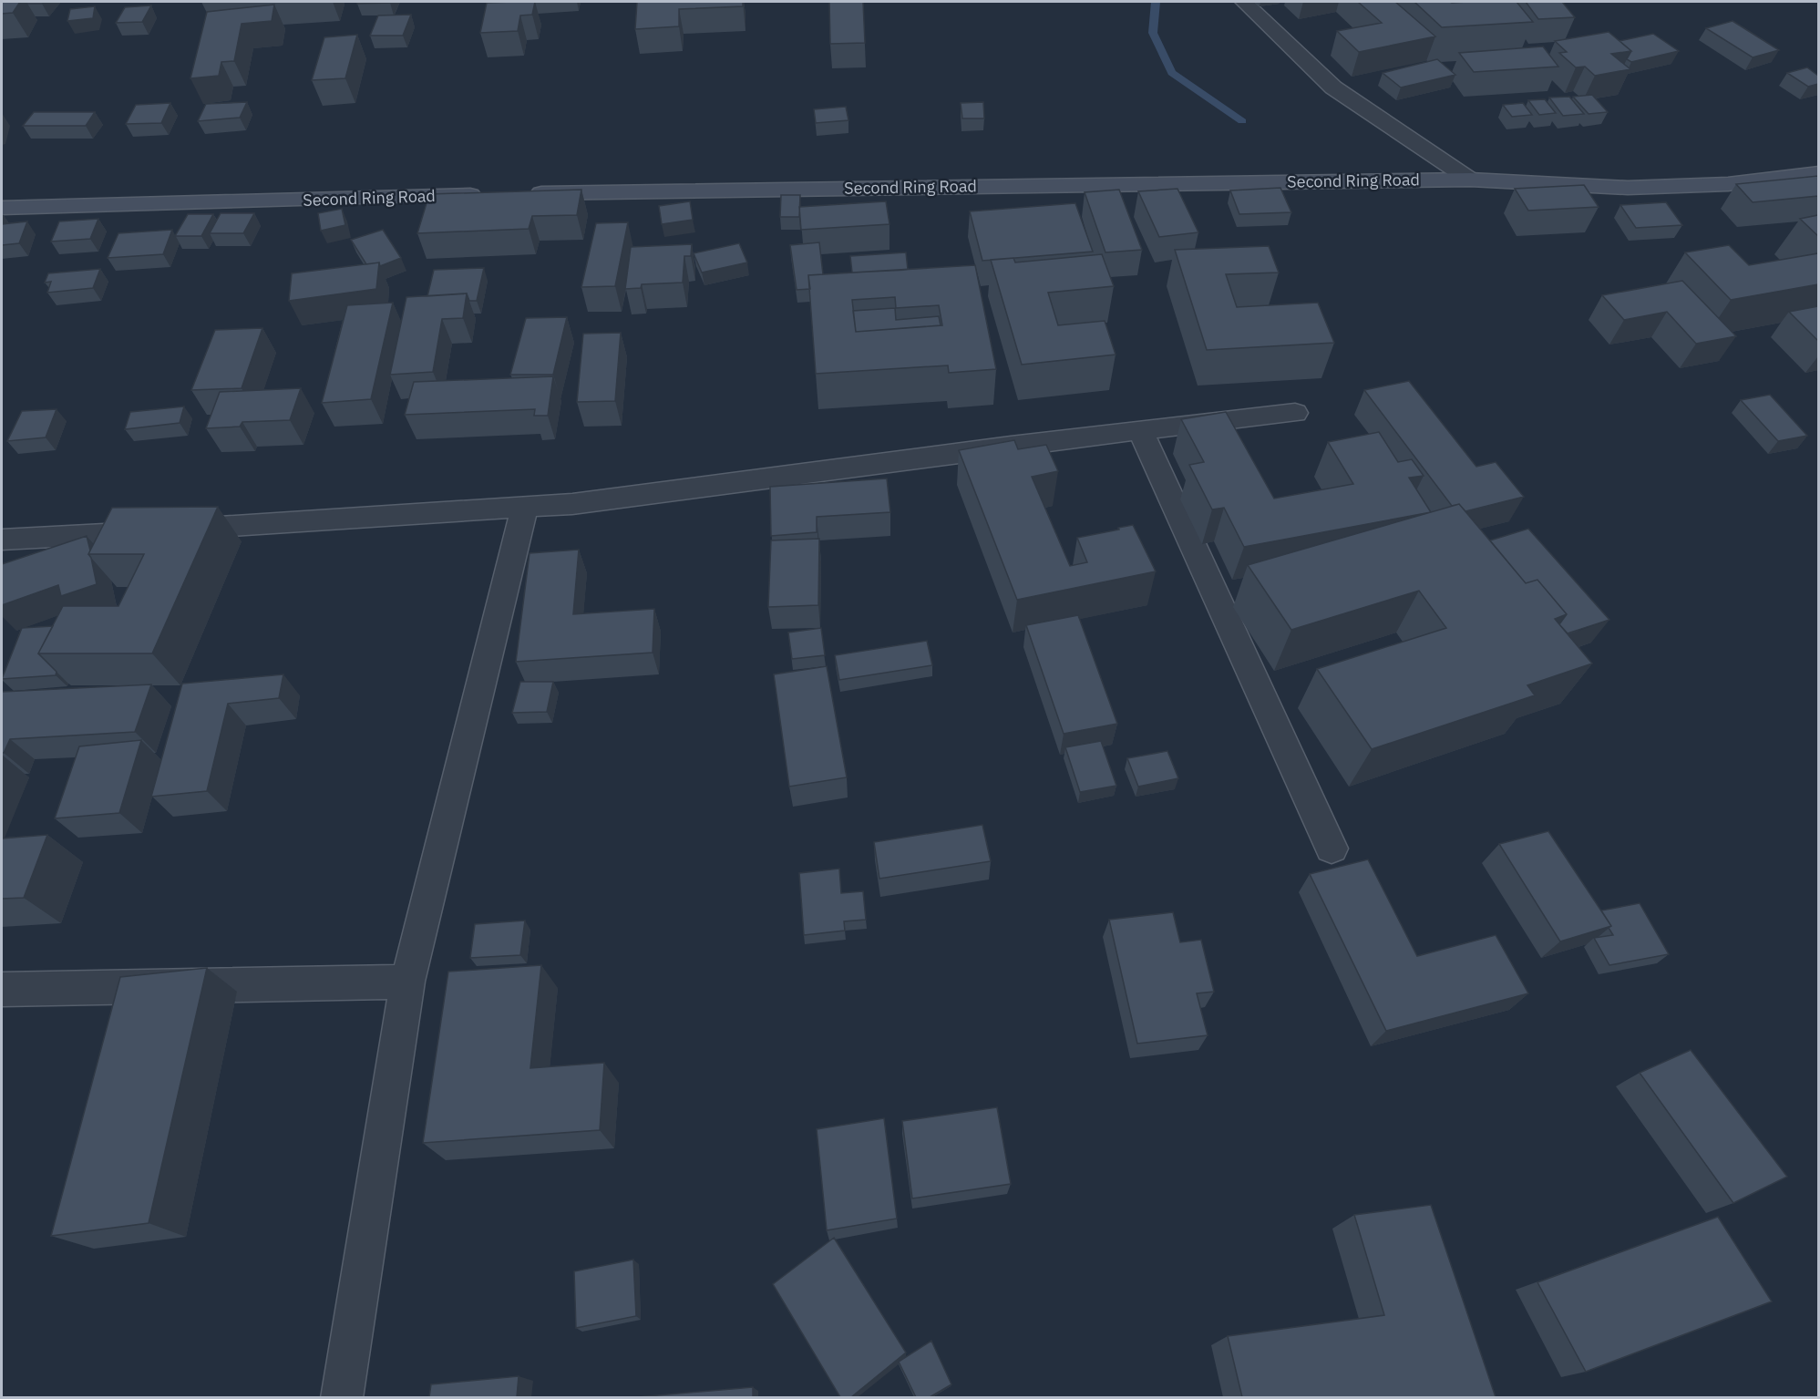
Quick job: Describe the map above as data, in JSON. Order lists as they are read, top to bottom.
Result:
{
  "streets": {
    "street": ["Second Ring Road"]
  }
}
